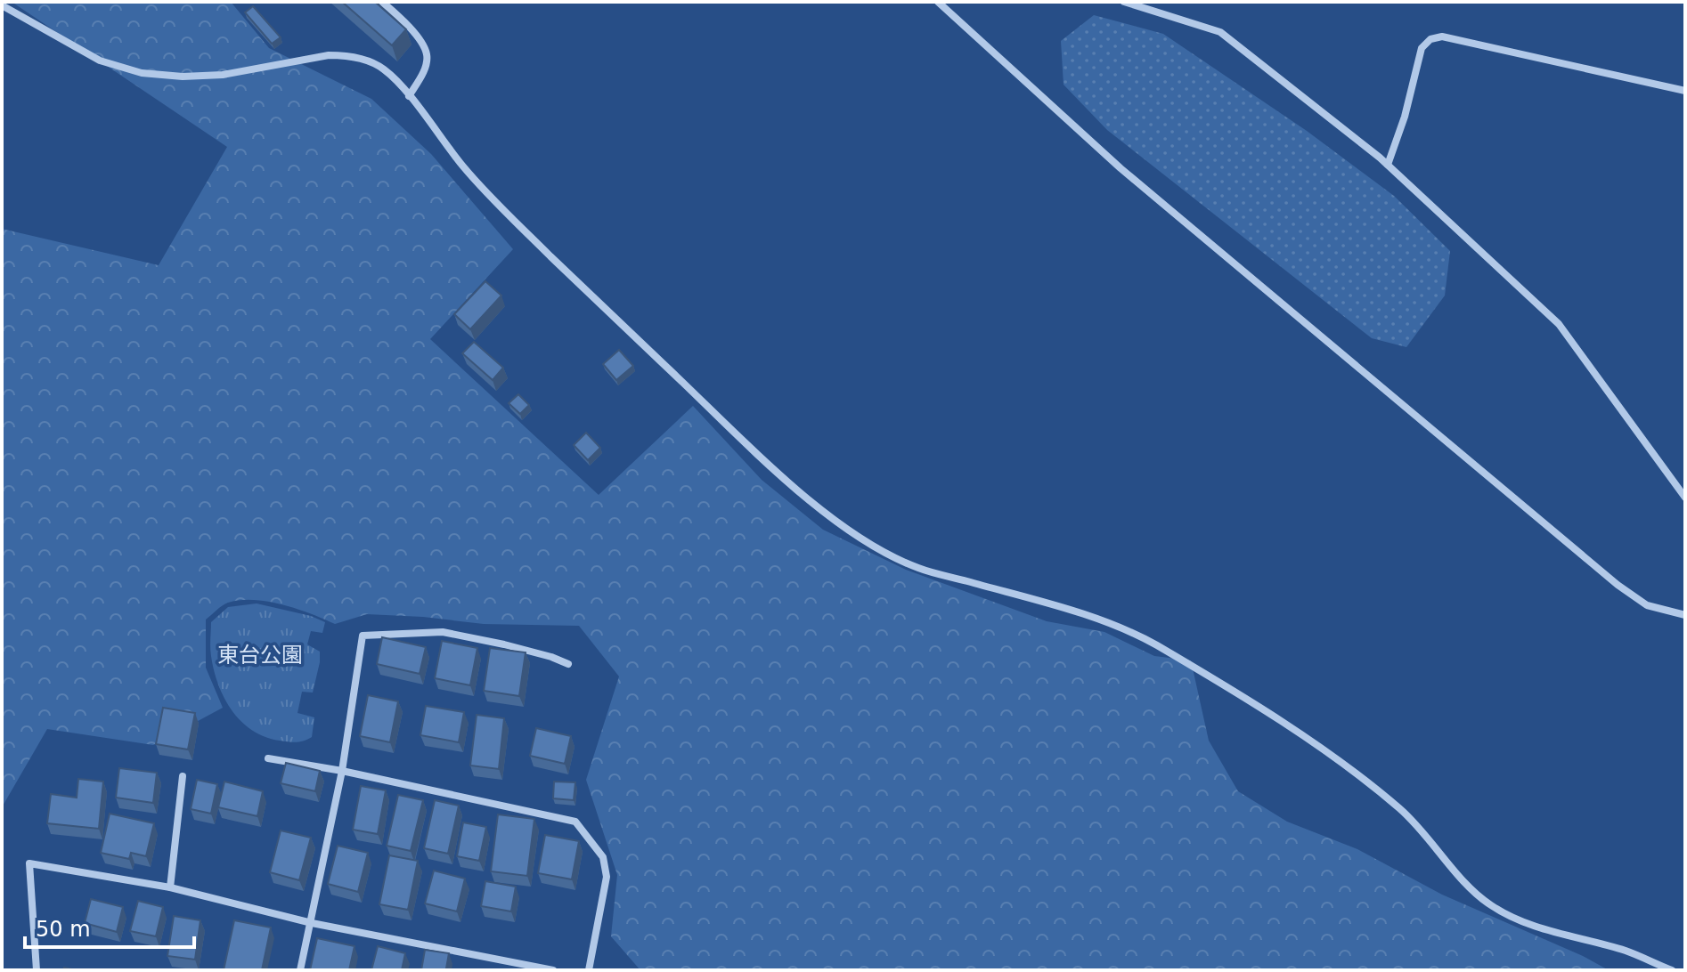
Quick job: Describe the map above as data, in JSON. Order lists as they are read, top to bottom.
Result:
{
  "parks": ["東台公園"],
  "scale_bar": "50 m"
}
